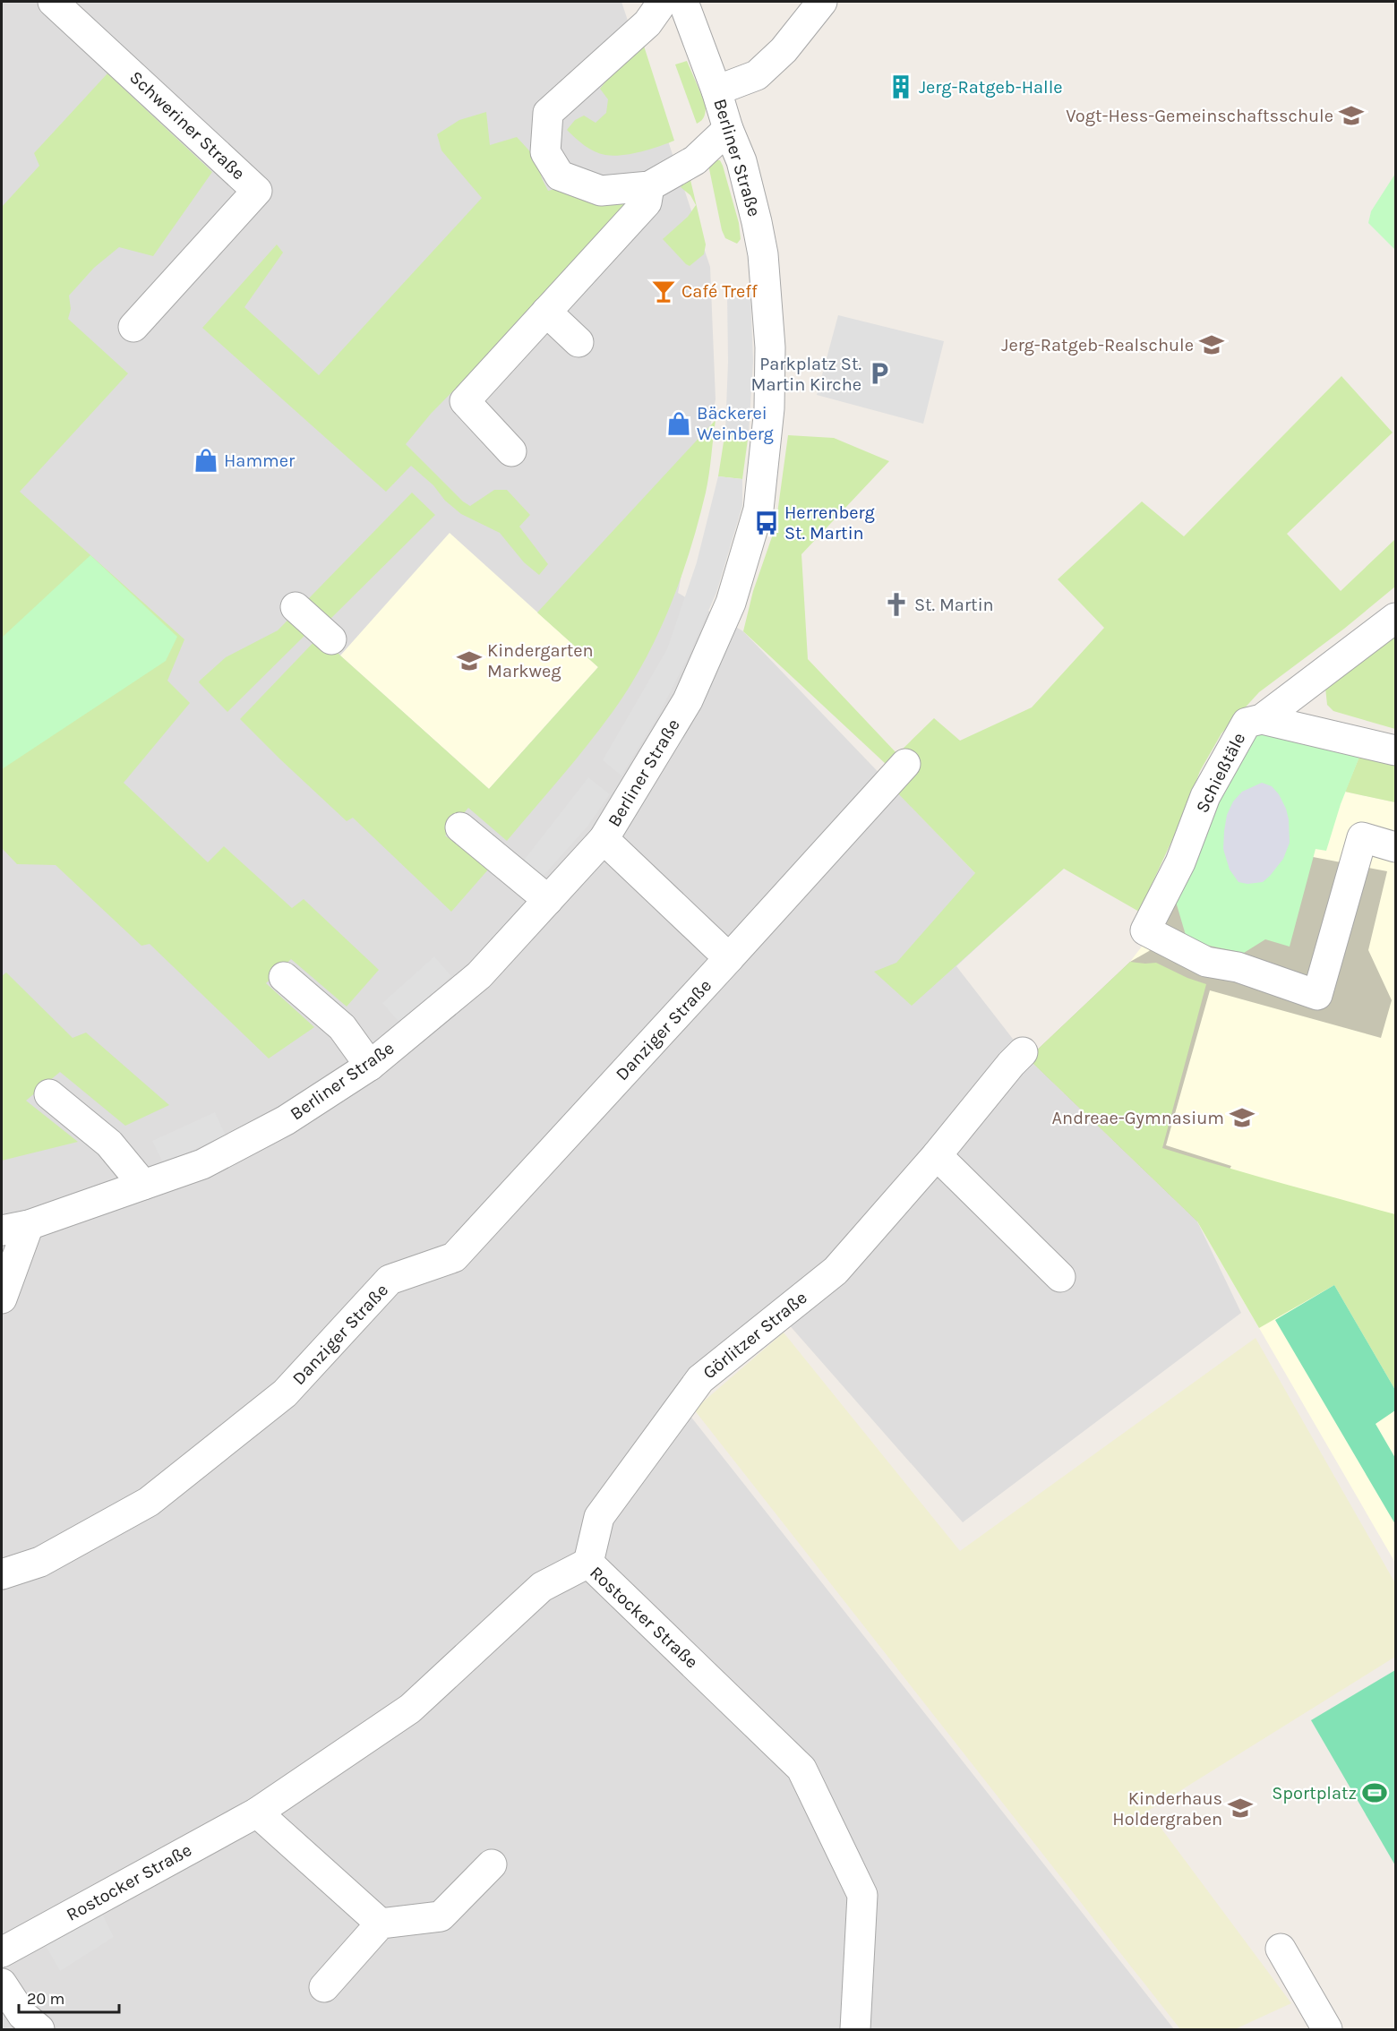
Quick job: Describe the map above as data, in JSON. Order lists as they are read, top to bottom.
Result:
{
  "streets": {
    "street": [
      "Schweriner Straße",
      "Berliner Straße",
      "Schießtäle",
      "Danziger Straße",
      "Görlitzer Straße",
      "Rostocker Straße"
    ]
  },
  "crossings": [
    ["Görlitzer Straße", "Rostocker Straße"]
  ],
  "places": {
    "building": ["Jerg-Ratgeb-Halle"],
    "school or university": [
      "Vogt-Hess-Gemeinschaftsschule",
      "Jerg-Ratgeb-Realschule",
      "Kindergarten Markweg",
      "Andreae-Gymnasium",
      "Kinderhaus Holdergraben"
    ],
    "bar": ["Café Treff"],
    "parking": ["Parkplatz St. Martin Kirche"],
    "shop": ["Bäckerei Weinberg", "Hammer"],
    "bus stop": ["Herrenberg St. Martin"],
    "church": ["St. Martin"],
    "sports": ["Sportplatz"]
  },
  "scale_bar": "20 m"
}
